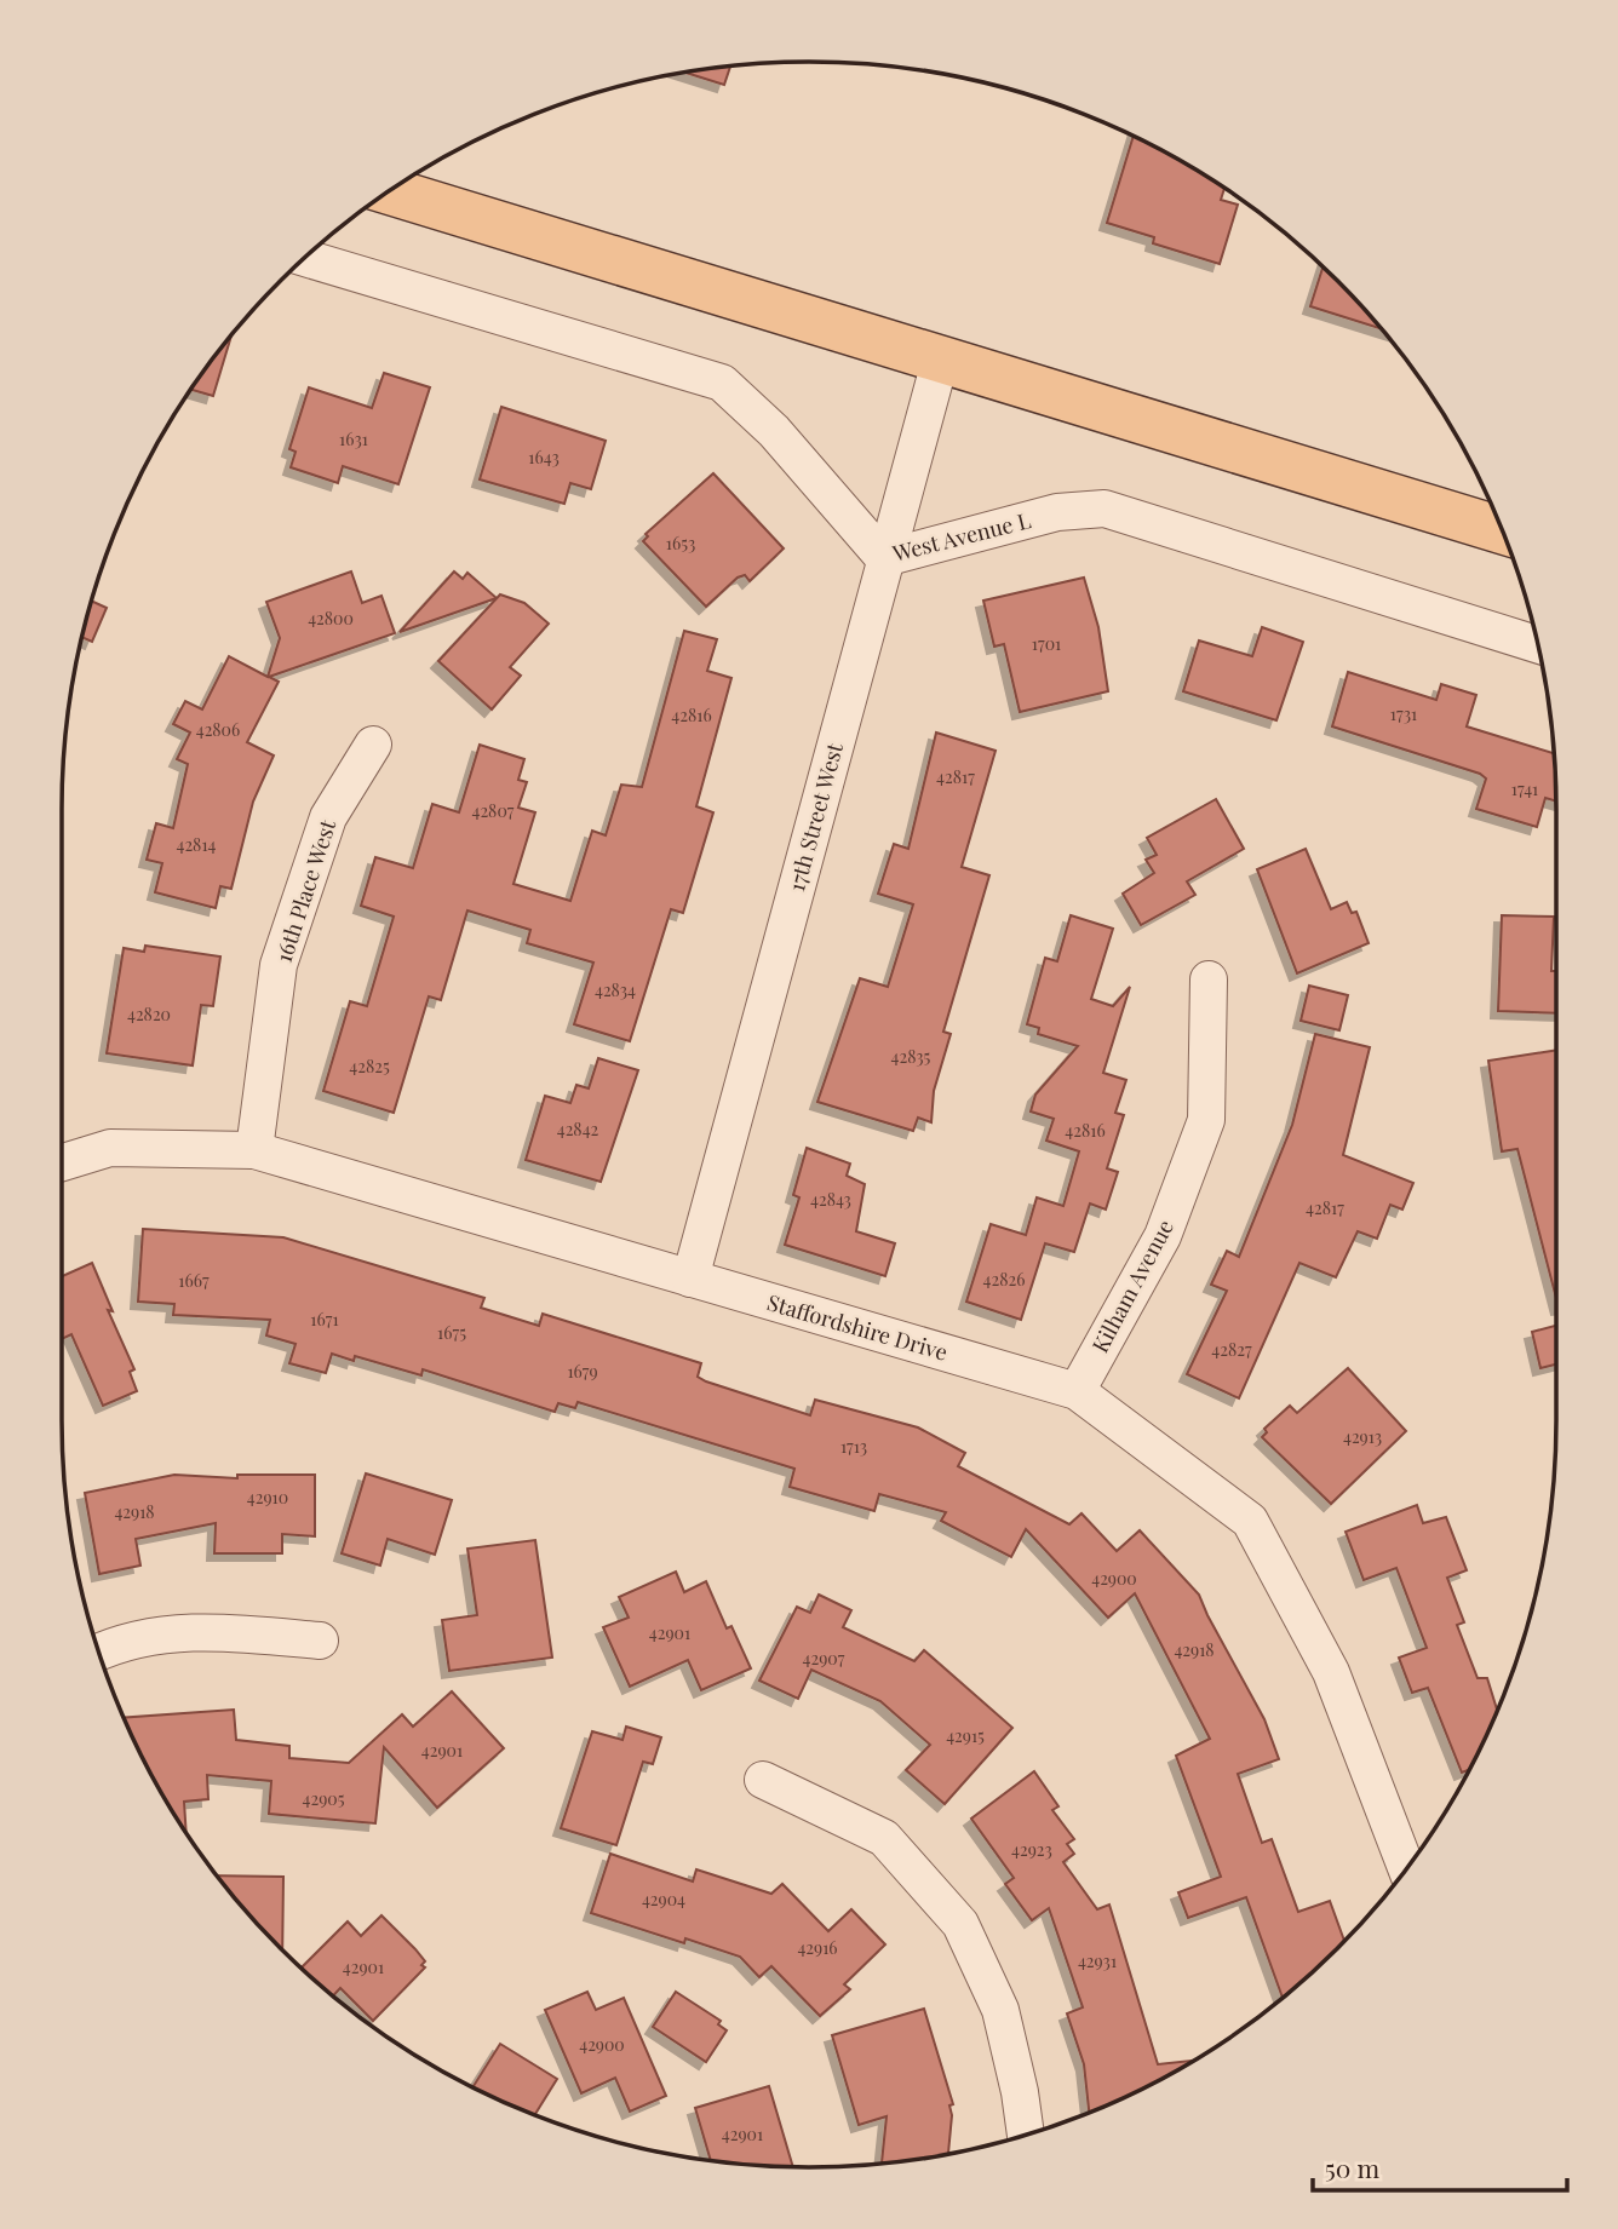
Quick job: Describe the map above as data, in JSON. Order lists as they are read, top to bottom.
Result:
{
  "streets": {
    "street": [
      "West Avenue L",
      "17th Street West",
      "16th Place West",
      "Kilham Avenue",
      "Staffordshire Drive"
    ]
  },
  "crossings": [
    ["West Avenue L", "17th Street West"],
    ["17th Street West", "Staffordshire Drive"],
    ["16th Place West", "Staffordshire Drive"],
    ["Kilham Avenue", "Staffordshire Drive"]
  ],
  "house_numbers": [
    "1631",
    "1643",
    "1653",
    "42800",
    "1701",
    "1731",
    "42816",
    "42806",
    "42817",
    "1741",
    "42807",
    "42814",
    "42834",
    "42820",
    "42835",
    "42825",
    "42842",
    "42816",
    "42843",
    "42817",
    "42826",
    "1667",
    "1671",
    "1675",
    "42827",
    "1679",
    "42913",
    "1713",
    "42910",
    "42918",
    "42900",
    "42901",
    "42918",
    "42907",
    "42915",
    "42901",
    "42905",
    "42923",
    "42904",
    "42916",
    "42931",
    "42901",
    "42900",
    "42901"
  ],
  "scale_bar": "50 m"
}
